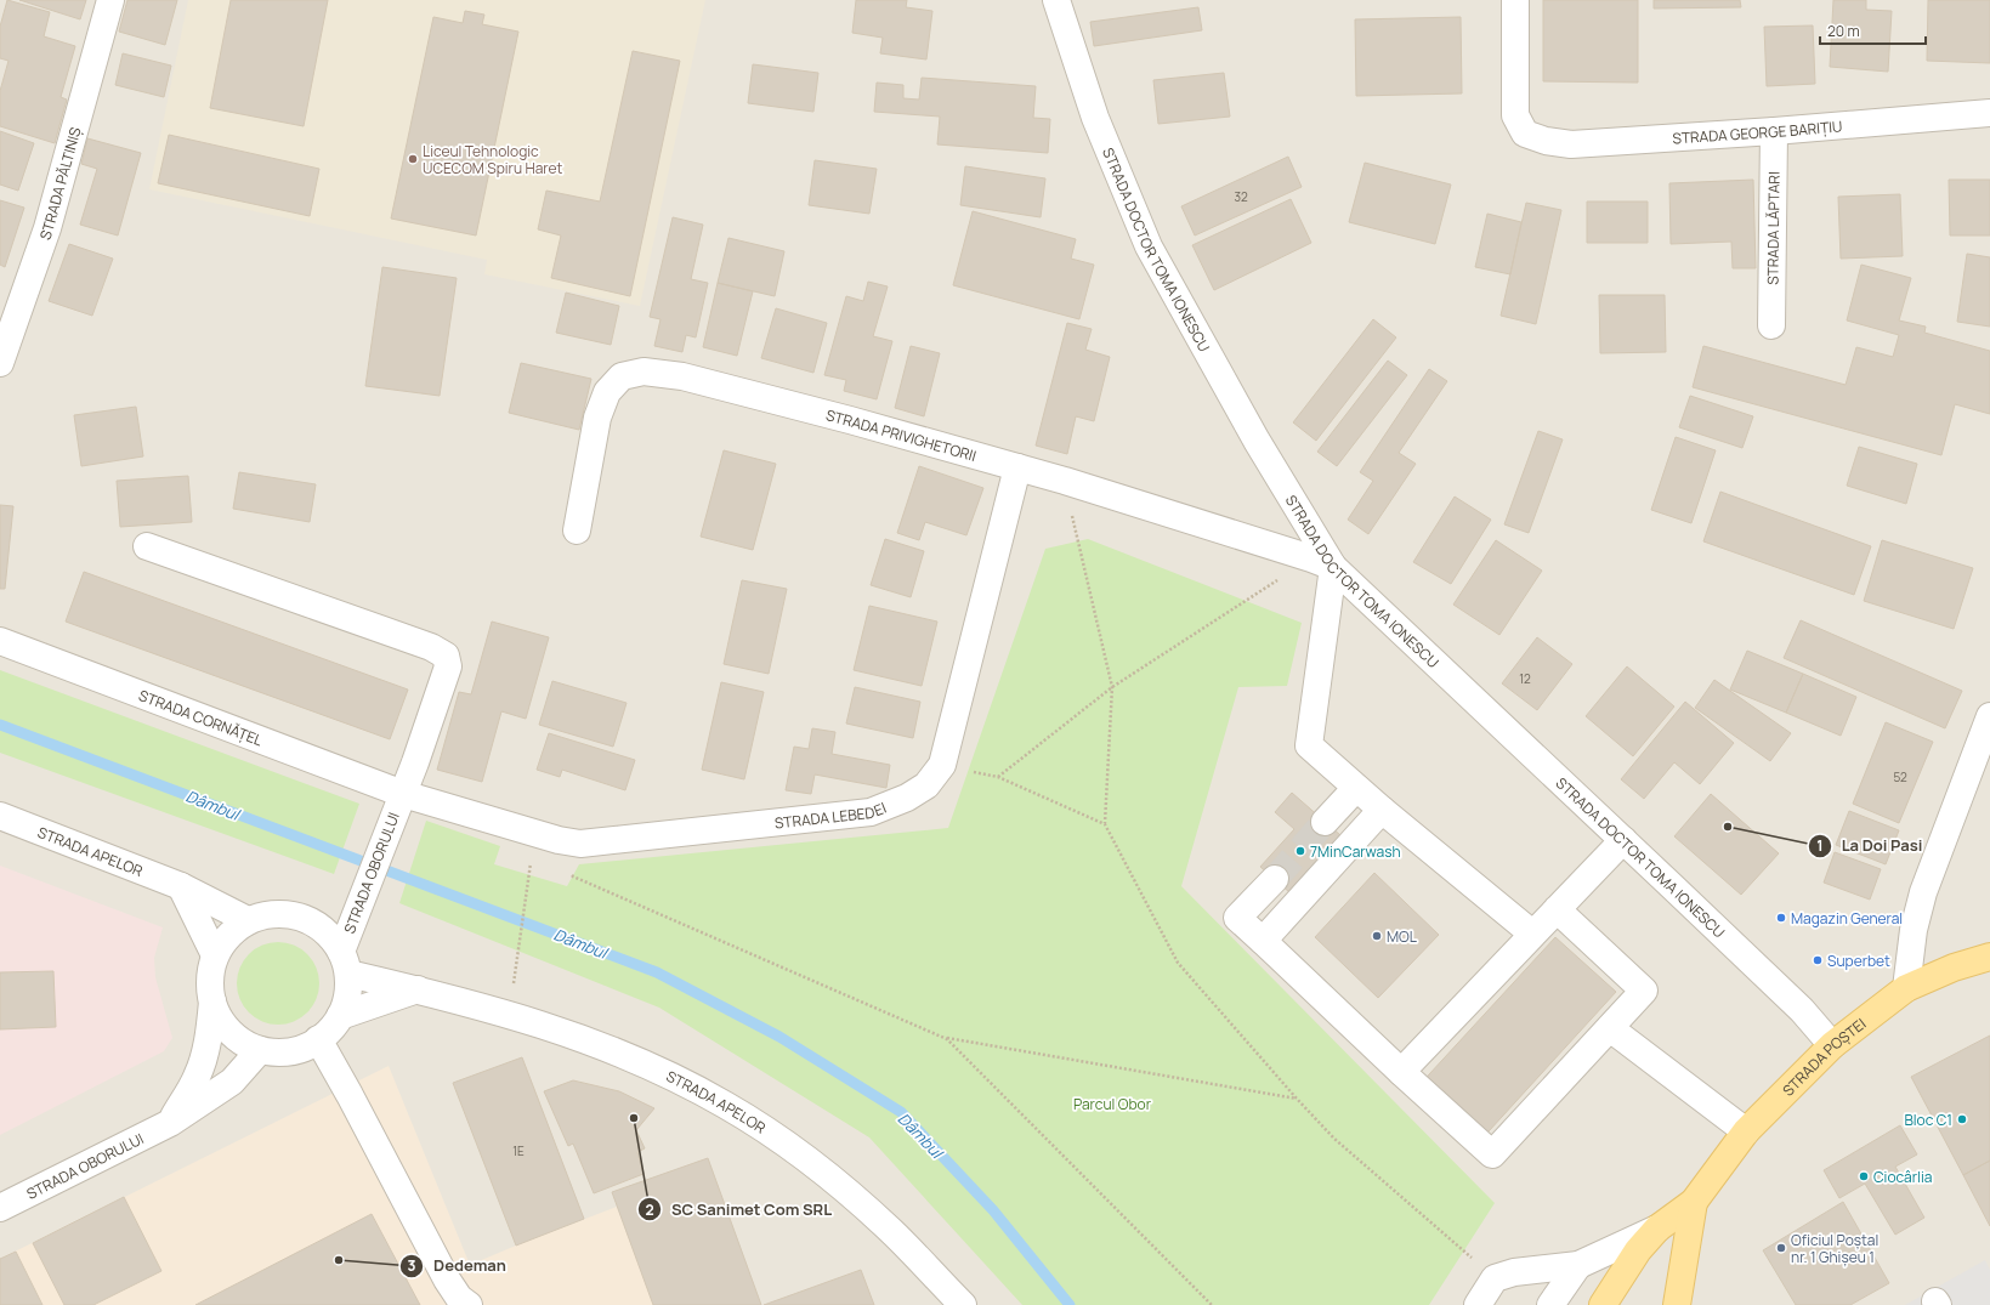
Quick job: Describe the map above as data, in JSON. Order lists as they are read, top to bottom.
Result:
{
  "streets": {
    "main road": ["STRADA POȘTEI"],
    "street": [
      "STRADA GEORGE BARIȚIU",
      "STRADA PĂLTINIȘ",
      "STRADA LĂPTARI",
      "STRADA DOCTOR TOMA IONESCU",
      "STRADA PRIVIGHETORII",
      "STRADA CORNĂȚEL",
      "STRADA LEBEDEI",
      "STRADA APELOR",
      "STRADA OBORULUI"
    ]
  },
  "crossings": [
    ["STRADA GEORGE BARIȚIU", "STRADA LĂPTARI"],
    ["STRADA DOCTOR TOMA IONESCU", "STRADA PRIVIGHETORII"],
    ["STRADA DOCTOR TOMA IONESCU", "STRADA POȘTEI"],
    ["STRADA PRIVIGHETORII", "STRADA LEBEDEI"],
    ["STRADA CORNĂȚEL", "STRADA LEBEDEI"],
    ["STRADA CORNĂȚEL", "STRADA OBORULUI"],
    ["STRADA LEBEDEI", "STRADA OBORULUI"],
    ["STRADA APELOR", "STRADA OBORULUI"]
  ],
  "water": ["Dâmbul"],
  "parks": ["Parcul Obor"],
  "places": [
    "Liceul Tehnologic UCECOM Spiru Haret",
    "La Doi Pasi",
    "7MinCarwash",
    "Magazin General",
    "MOL",
    "Superbet",
    "SC Sanimet Com SRL",
    "Bloc C1",
    "Ciocârlia",
    "Oficiul Poștal nr. 1 Ghișeu 1",
    "Dedeman"
  ],
  "house_numbers": [
    "32",
    "12",
    "52",
    "1E"
  ],
  "scale_bar": "20 m"
}
